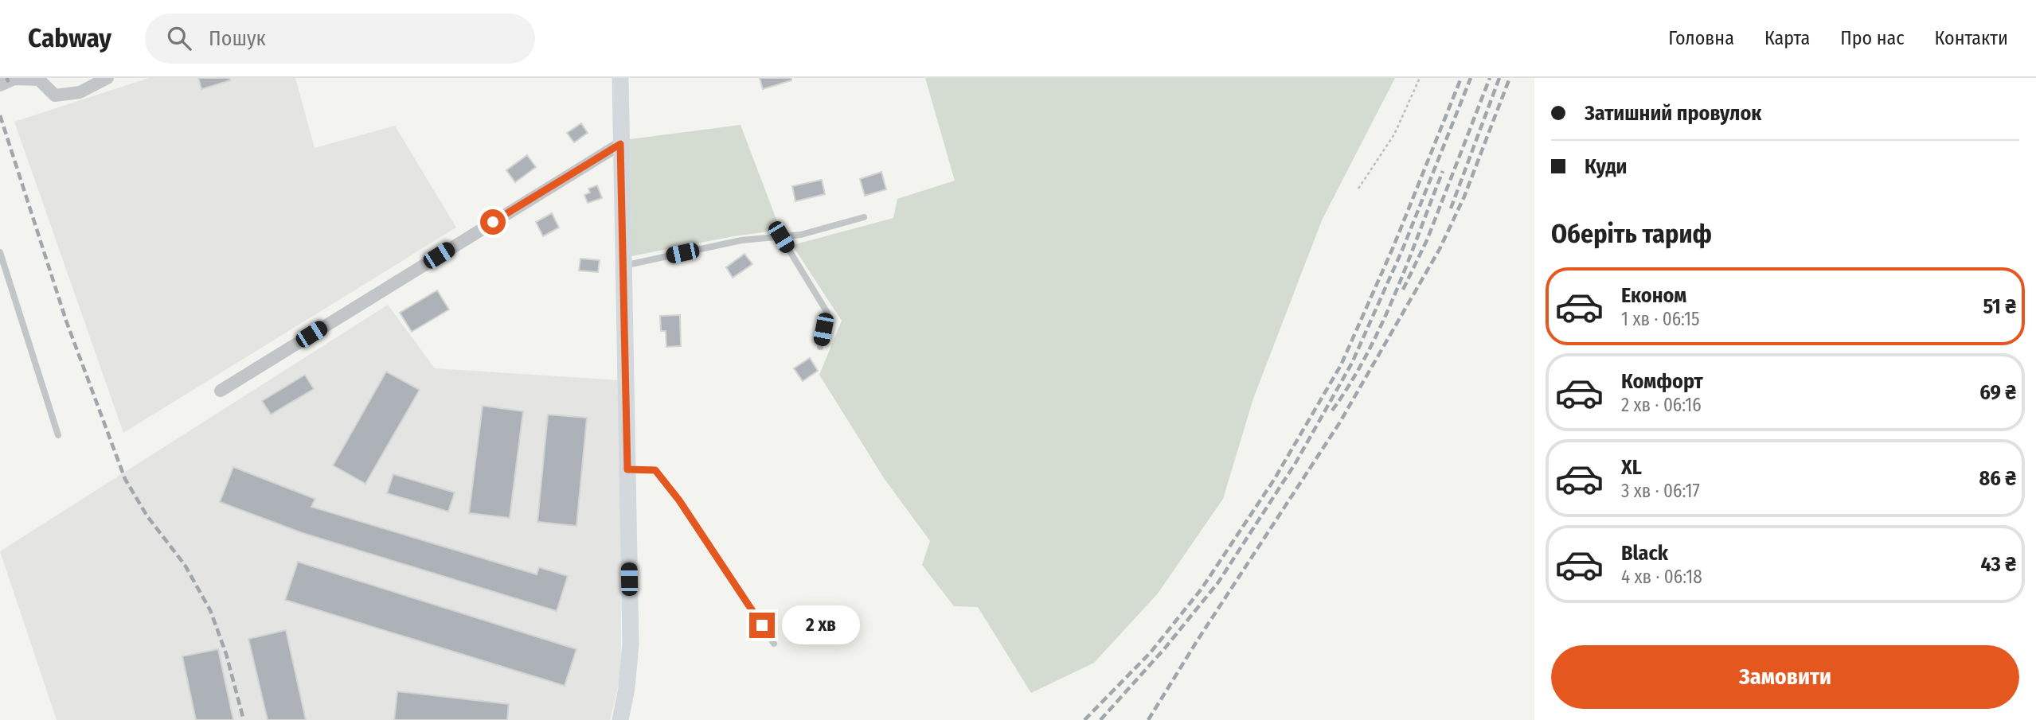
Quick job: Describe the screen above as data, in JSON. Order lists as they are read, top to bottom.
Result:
{
  "page": {
    "header": "Cabway",
    "search": "Пошук",
    "nav": [
      "Головна",
      "Карта",
      "Про нас",
      "Контакти"
    ],
    "banner": ["Затишний провулок", "Куди"],
    "heading": "Оберіть тариф",
    "list": [
      {
        "name": "Економ",
        "note": "1 хв · 06:15",
        "value": "51 ₴"
      },
      {
        "name": "Комфорт",
        "note": "2 хв · 06:16",
        "value": "69 ₴"
      },
      {
        "name": "XL",
        "note": "3 хв · 06:17",
        "value": "86 ₴"
      },
      {
        "name": "Black",
        "note": "4 хв · 06:18",
        "value": "43 ₴"
      }
    ],
    "bubble": "2 хв",
    "buttons": "Замовити"
  }
}
